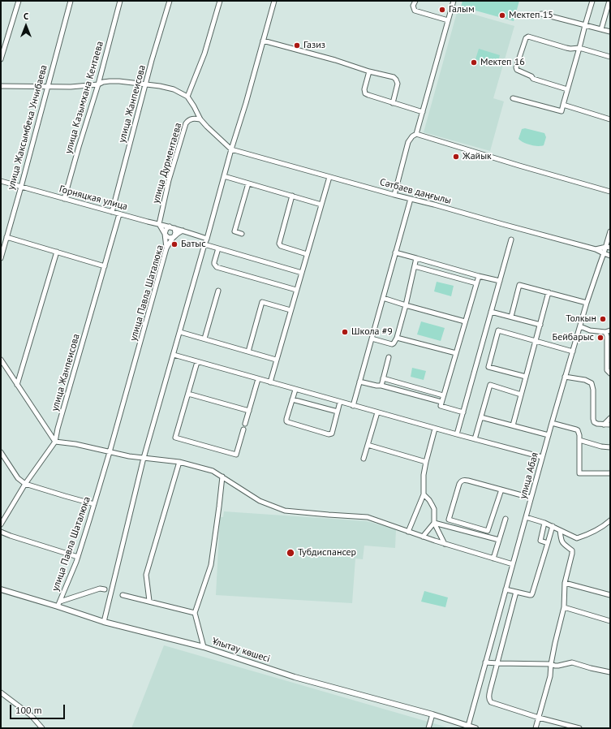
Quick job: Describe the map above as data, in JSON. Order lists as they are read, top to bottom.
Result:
{
  "streets": {
    "main road": ["Ұлытау көшесі"],
    "street": [
      "улица Казымхана Кентаева",
      "улица Жанпеисова",
      "улица Жаксымбека Унчибаева",
      "улица Дурментаева",
      "Сәтбаев даңғылы",
      "Горняцкая улица",
      "улица Павла Шаталюка",
      "улица Абая"
    ]
  },
  "crossings": [
    ["улица Казымхана Кентаева", "Горняцкая улица"],
    ["улица Жанпеисова", "Горняцкая улица"],
    ["улица Жаксымбека Унчибаева", "Горняцкая улица"],
    ["улица Дурментаева", "Горняцкая улица"],
    ["Сәтбаев даңғылы", "улица Абая"],
    ["Горняцкая улица", "улица Павла Шаталюка"],
    ["улица Павла Шаталюка", "Ұлытау көшесі"],
    ["улица Абая", "Ұлытау көшесі"]
  ],
  "places": [
    "Галым",
    "Мектеп 15",
    "Газиз",
    "Мектеп 16",
    "Жайык",
    "Батыс",
    "Толкын",
    "Школа #9",
    "Бейбарыс",
    "Тубдиспансер"
  ],
  "scale_bar": "100 m",
  "north": "top"
}
